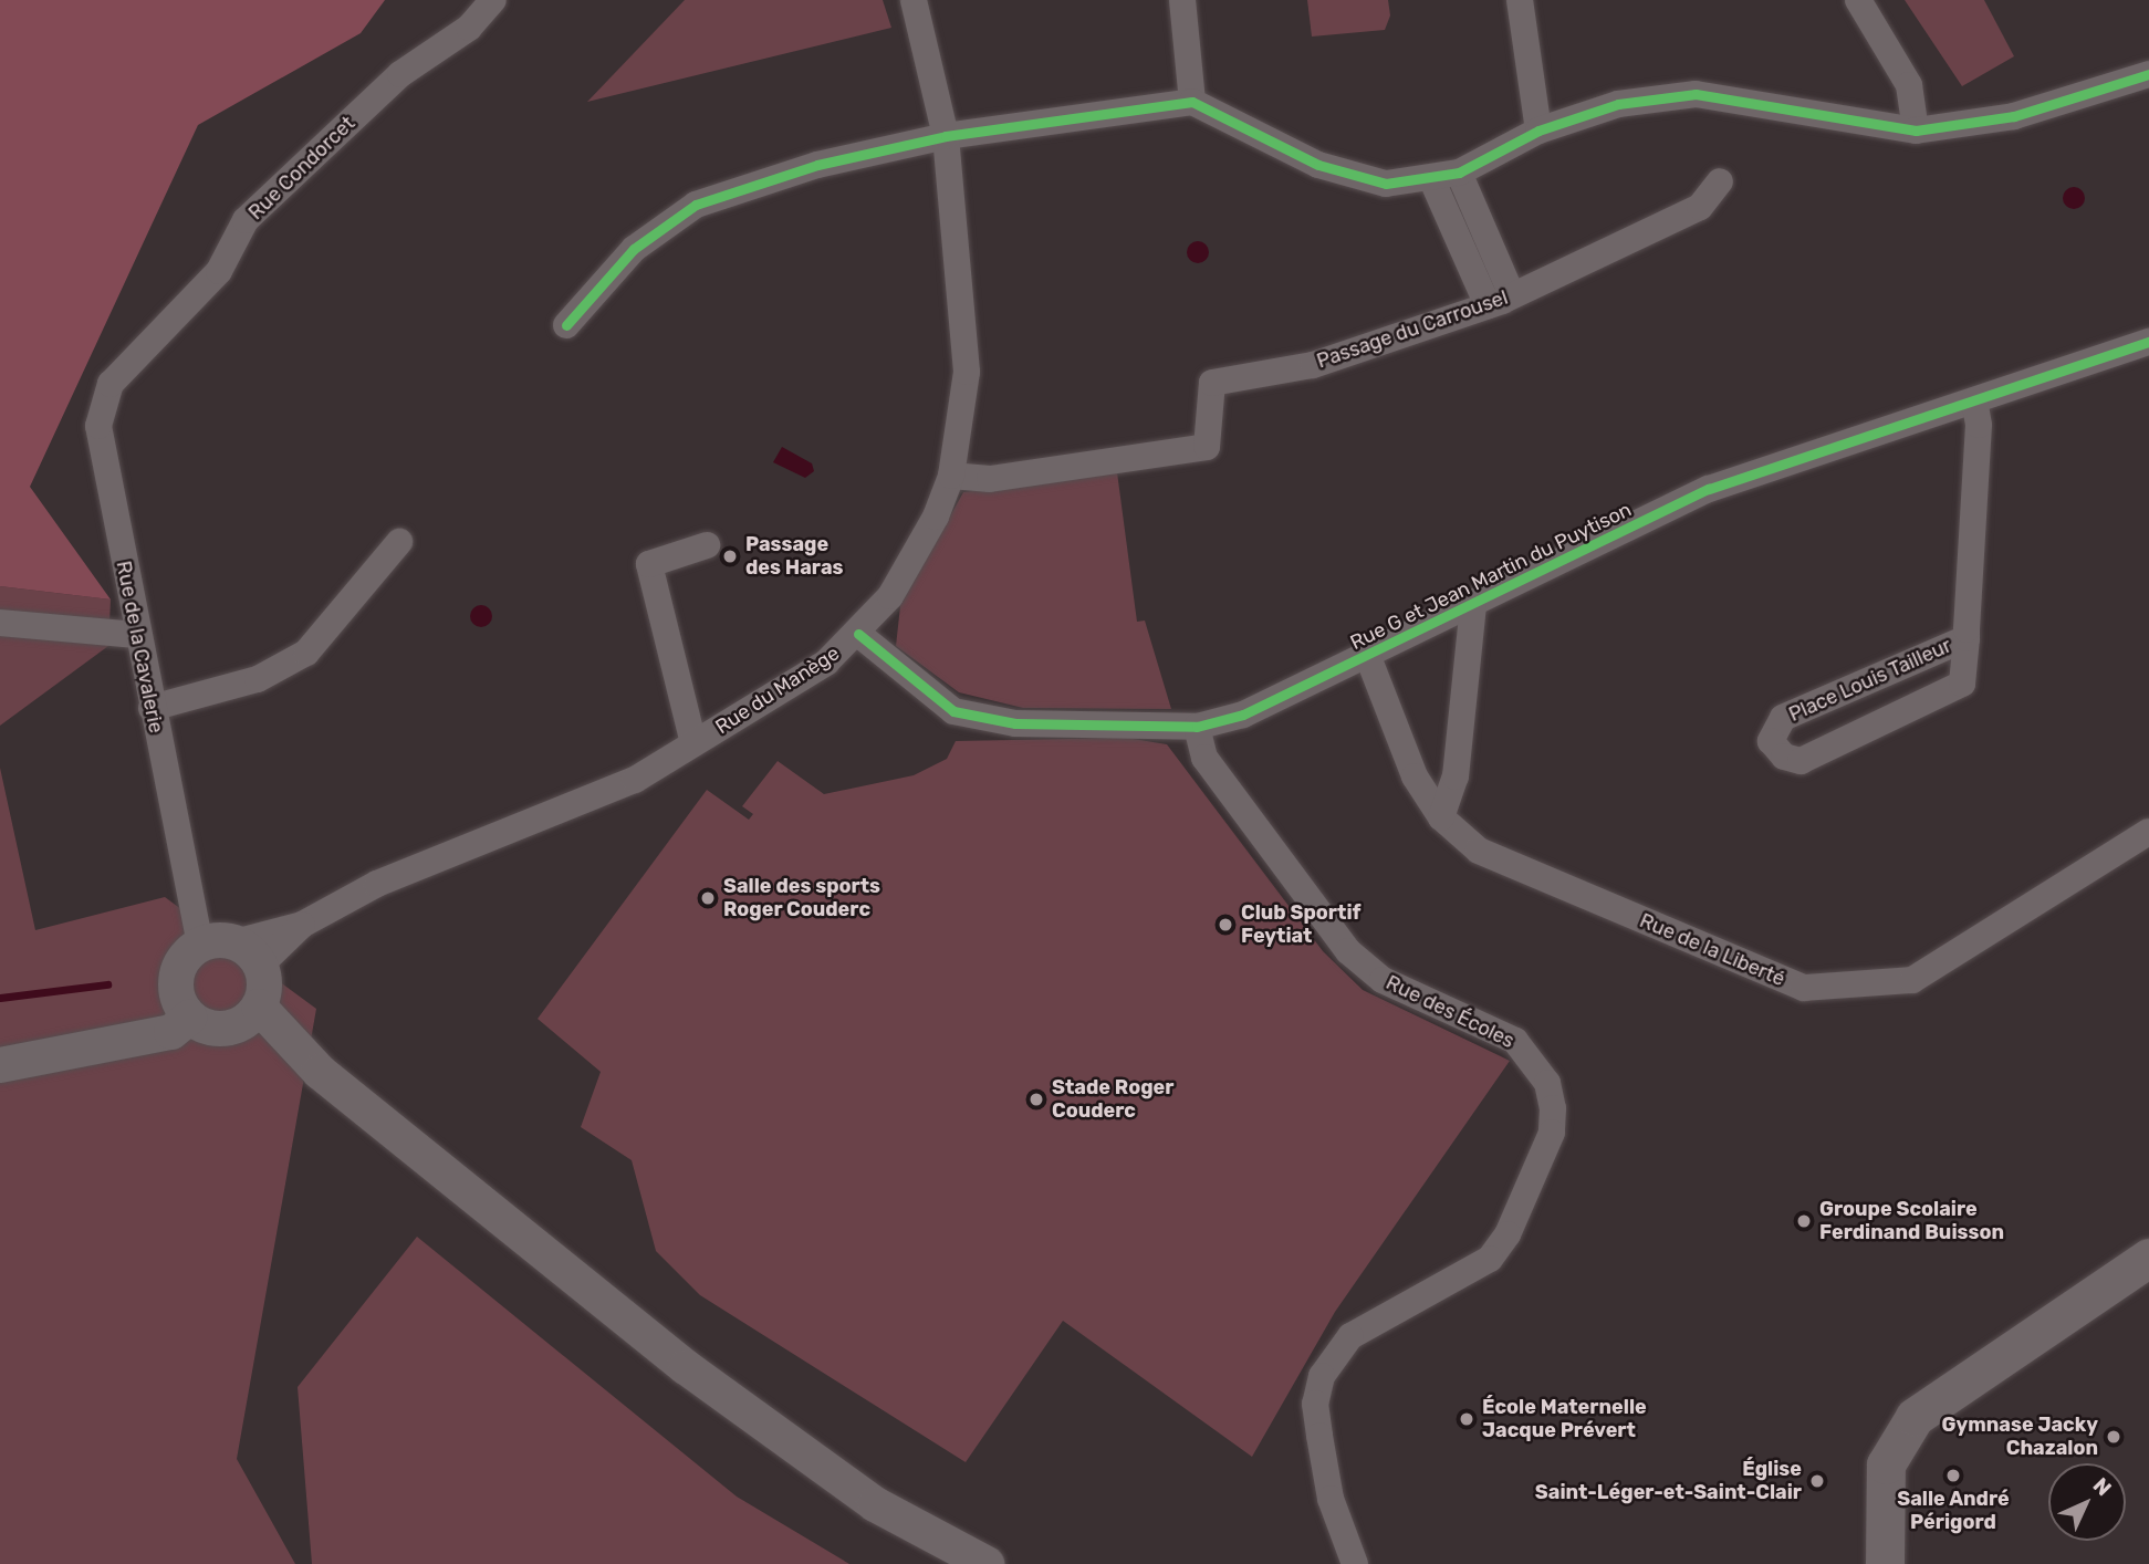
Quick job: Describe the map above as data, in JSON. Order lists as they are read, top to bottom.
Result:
{
  "streets": {
    "street": [
      "Rue Condorcet",
      "Passage du Carrousel",
      "Rue G et Jean Martin du Puytison",
      "Rue de la Cavalerie",
      "Place Louis Tailleur",
      "Rue du Manège",
      "Rue de la Liberté",
      "Rue des Écoles"
    ]
  },
  "crossings": [
    ["Rue Condorcet", "Rue de la Cavalerie"],
    ["Passage du Carrousel", "Rue du Manège"],
    ["Rue G et Jean Martin du Puytison", "Rue du Manège"],
    ["Rue G et Jean Martin du Puytison", "Rue de la Liberté"],
    ["Rue G et Jean Martin du Puytison", "Rue des Écoles"],
    ["Rue de la Cavalerie", "Rue du Manège"]
  ],
  "places": [
    "Passage des Haras",
    "Salle des sports Roger Couderc",
    "Club Sportif Feytiat",
    "Stade Roger Couderc",
    "Groupe Scolaire Ferdinand Buisson",
    "École Maternelle Jacque Prévert",
    "Gymnase Jacky Chazalon",
    "Salle André Périgord",
    "Église Saint-Léger-et-Saint-Clair"
  ],
  "north": "top right"
}
